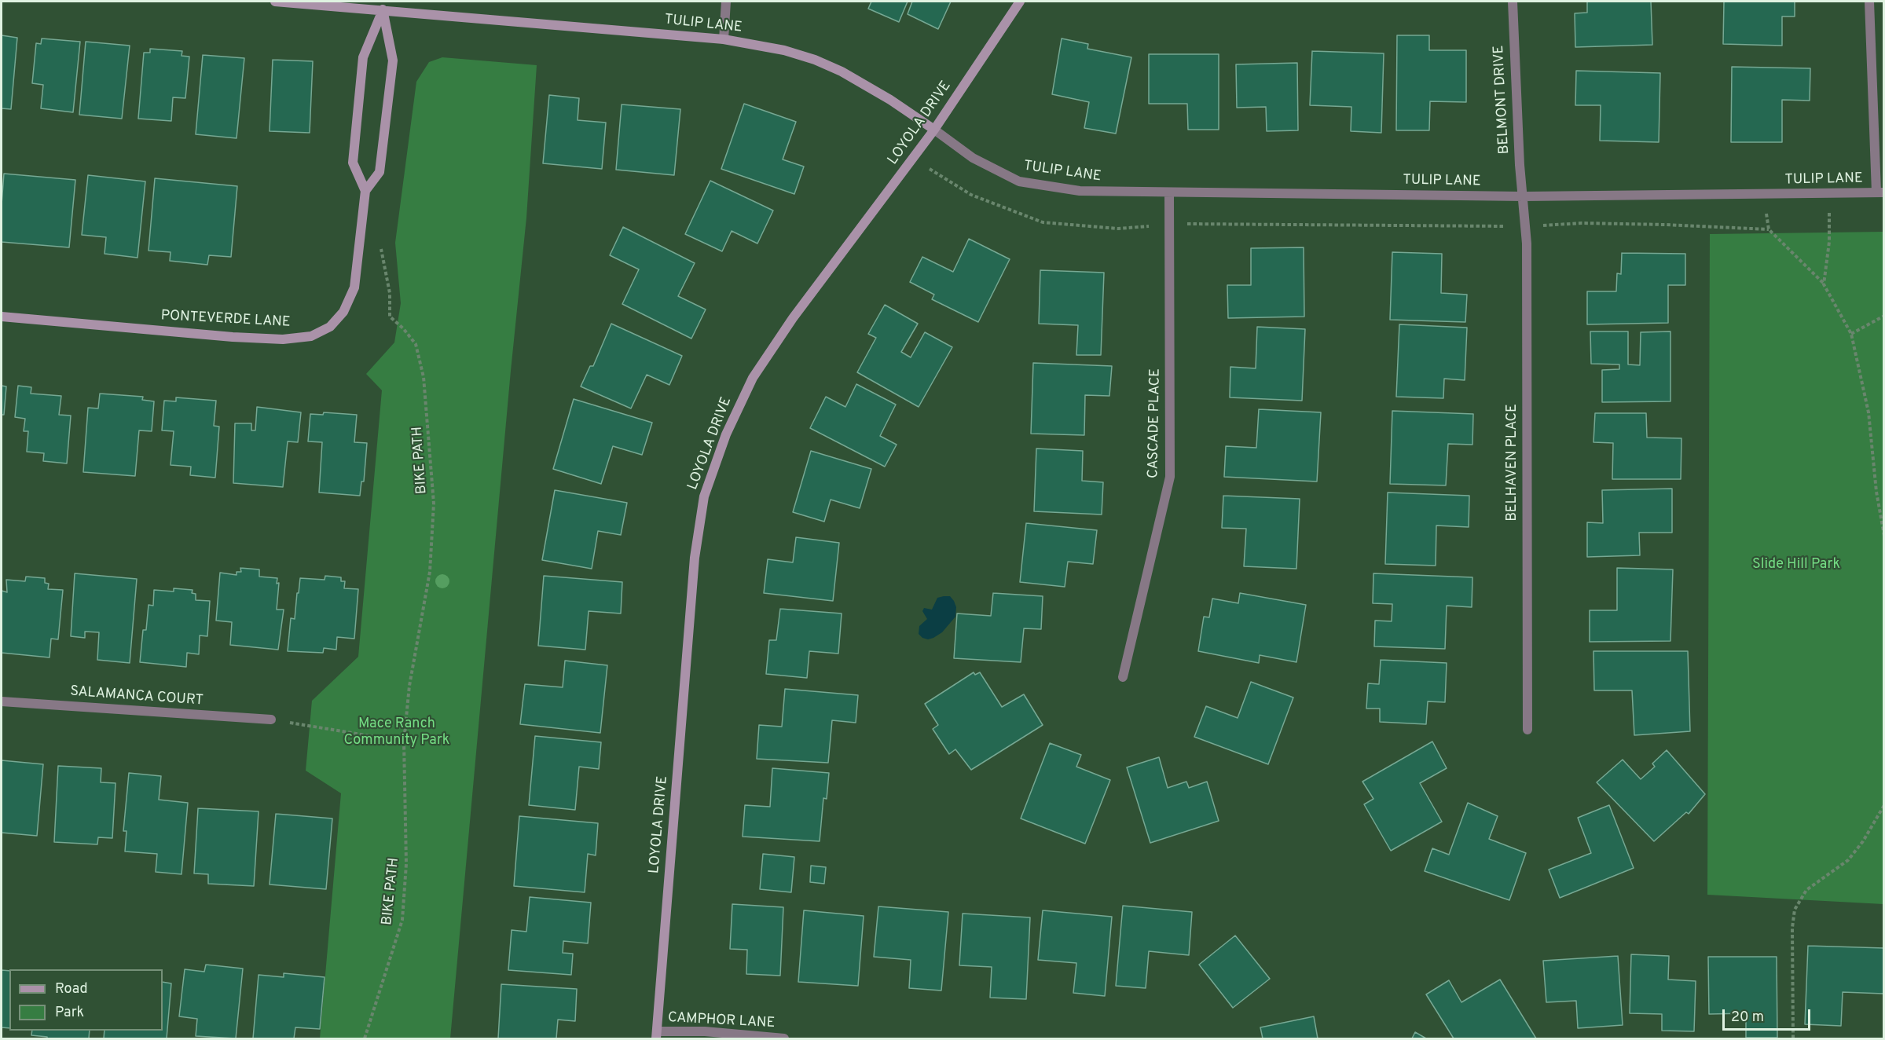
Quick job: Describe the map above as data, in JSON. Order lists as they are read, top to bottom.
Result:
{
  "streets": {
    "street": [
      "TULIP LANE",
      "BELMONT DRIVE",
      "LOYOLA DRIVE",
      "PONTEVERDE LANE",
      "CASCADE PLACE",
      "BELHAVEN PLACE",
      "SALAMANCA COURT",
      "CAMPHOR LANE"
    ],
    "path": ["BIKE PATH"]
  },
  "crossings": [
    ["TULIP LANE", "BELMONT DRIVE"],
    ["TULIP LANE", "LOYOLA DRIVE"],
    ["TULIP LANE", "CASCADE PLACE"],
    ["TULIP LANE", "BELHAVEN PLACE"],
    ["BELMONT DRIVE", "BELHAVEN PLACE"],
    ["LOYOLA DRIVE", "CAMPHOR LANE"]
  ],
  "parks": ["Slide Hill Park", "Mace Ranch Community Park"],
  "legend": ["Road", "Park"],
  "scale_bar": "20 m"
}
